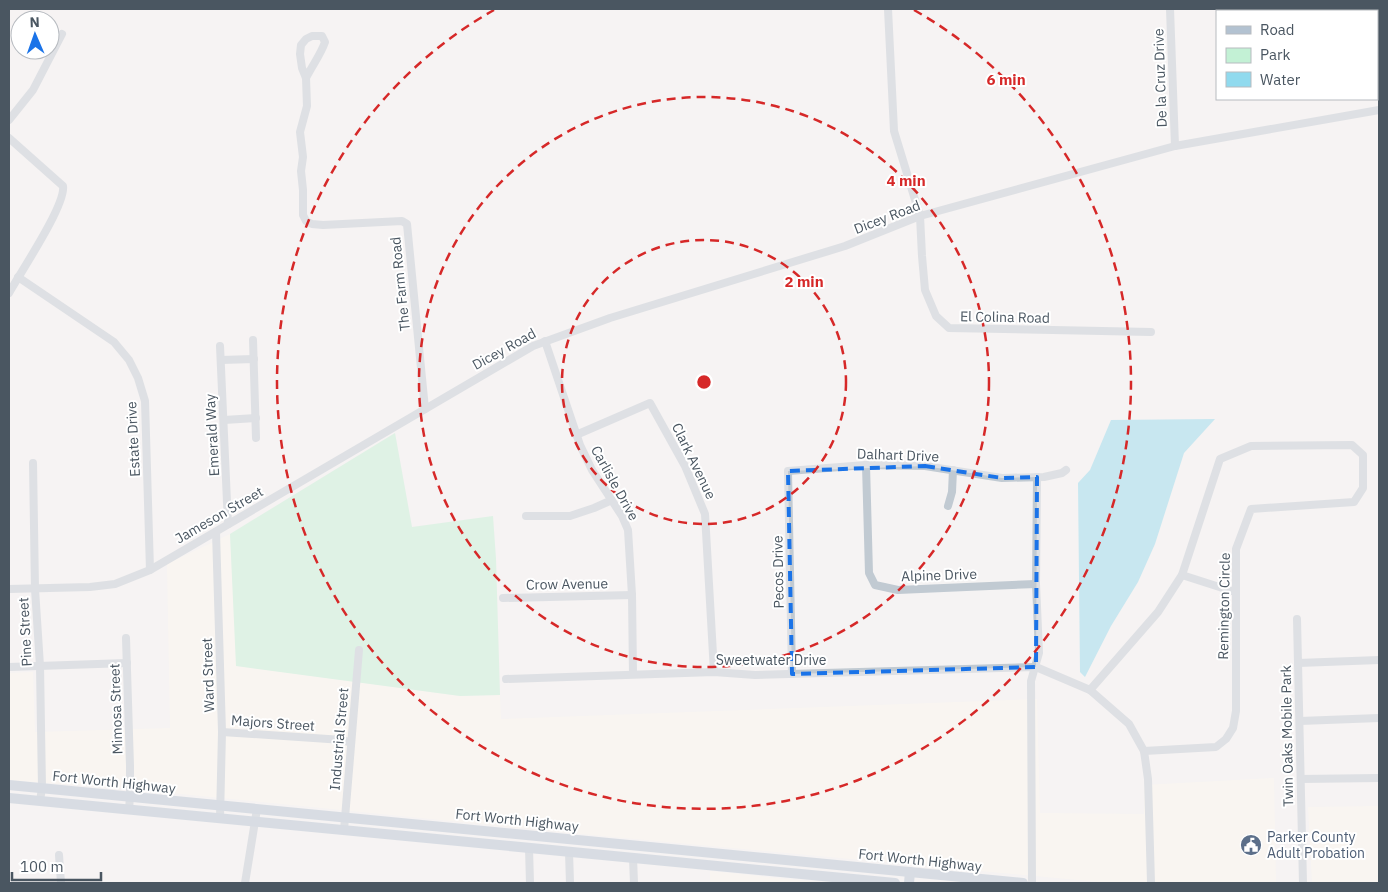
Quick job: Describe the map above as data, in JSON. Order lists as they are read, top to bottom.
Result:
{
  "streets": {
    "main road": ["Fort Worth Highway"],
    "street": [
      "De la Cruz Drive",
      "Dicey Road",
      "The Farm Road",
      "El Colina Road",
      "Emerald Way",
      "Estate Drive",
      "Dalhart Drive",
      "Clark Avenue",
      "Carlisle Drive",
      "Jameson Street",
      "Pecos Drive",
      "Alpine Drive",
      "Crow Avenue",
      "Remington Circle",
      "Pine Street",
      "Sweetwater Drive",
      "Ward Street",
      "Mimosa Street",
      "Majors Street",
      "Twin Oaks Mobile Park",
      "Industrial Street"
    ]
  },
  "crossings": [
    ["De la Cruz Drive", "Dicey Road"],
    ["Dicey Road", "The Farm Road"],
    ["Dicey Road", "El Colina Road"],
    ["Dicey Road", "Carlisle Drive"],
    ["Dicey Road", "Jameson Street"],
    ["The Farm Road", "Jameson Street"],
    ["Emerald Way", "Jameson Street"],
    ["Estate Drive", "Jameson Street"],
    ["Dalhart Drive", "Pecos Drive"],
    ["Dalhart Drive", "Alpine Drive"],
    ["Clark Avenue", "Carlisle Drive"],
    ["Clark Avenue", "Sweetwater Drive"],
    ["Carlisle Drive", "Crow Avenue"],
    ["Carlisle Drive", "Sweetwater Drive"],
    ["Jameson Street", "Pine Street"],
    ["Jameson Street", "Ward Street"],
    ["Pecos Drive", "Sweetwater Drive"],
    ["Remington Circle", "Sweetwater Drive"],
    ["Pine Street", "Fort Worth Highway"],
    ["Ward Street", "Majors Street"],
    ["Ward Street", "Fort Worth Highway"],
    ["Mimosa Street", "Fort Worth Highway"],
    ["Majors Street", "Industrial Street"],
    ["Industrial Street", "Fort Worth Highway"]
  ],
  "places": {
    "public building": ["Parker County Adult Probation"]
  },
  "legend": ["Road", "Park", "Water"],
  "scale_bar": "100 m",
  "north": "top",
  "rings": ["6 min", "4 min", "2 min"]
}
